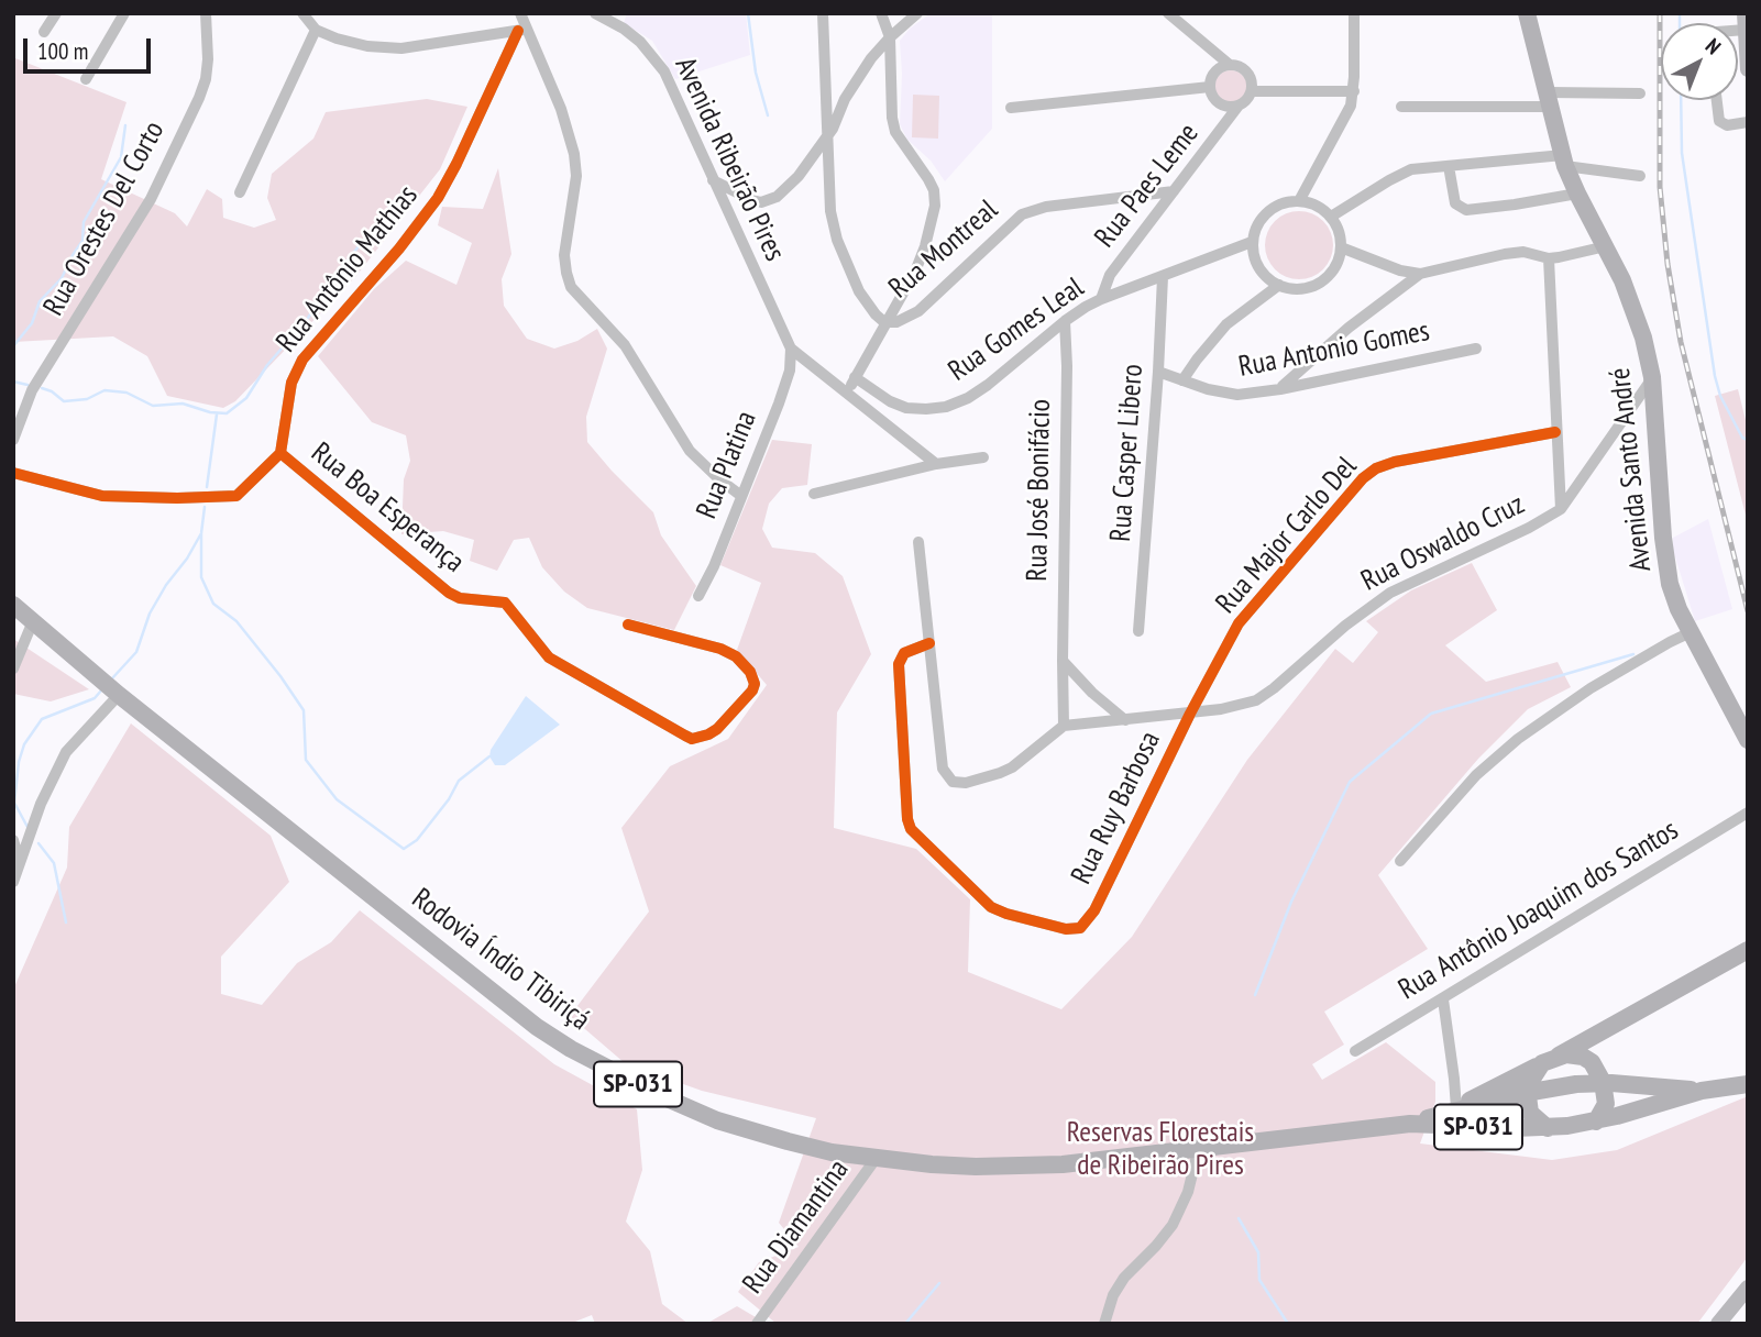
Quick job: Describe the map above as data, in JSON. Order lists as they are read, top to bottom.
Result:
{
  "streets": {
    "highway": ["Avenida Santo André", "Rodovia Índio Tibiriçá", "SP-031"],
    "street": [
      "Avenida Ribeirão Pires",
      "Rua Paes Leme",
      "Rua Orestes Del Corto",
      "Rua Montreal",
      "Rua Antônio Mathias",
      "Rua Gomes Leal",
      "Rua Antonio Gomes",
      "Rua Casper Libero",
      "Rua Platina",
      "Rua José Bonifácio",
      "Rua Boa Esperança",
      "Rua Major Carlo Del",
      "Rua Oswaldo Cruz",
      "Rua Ruy Barbosa",
      "Rua Antônio Joaquim dos Santos",
      "Rua Diamantina"
    ]
  },
  "crossings": [
    ["Avenida Ribeirão Pires", "Rua Platina"],
    ["Rua Paes Leme", "Rua Montreal"],
    ["Rua Paes Leme", "Rua Gomes Leal"],
    ["Rua Antônio Mathias", "Rua Boa Esperança"],
    ["Rua Gomes Leal", "Rua Casper Libero"],
    ["Rua Gomes Leal", "Rua José Bonifácio"],
    ["Rua Antonio Gomes", "Rua Casper Libero"],
    ["Avenida Santo André", "Rua Oswaldo Cruz"],
    ["Rua José Bonifácio", "Rua Oswaldo Cruz"],
    ["Rua Major Carlo Del", "Rua Oswaldo Cruz"],
    ["Rua Major Carlo Del", "Rua Ruy Barbosa"],
    ["Rua Oswaldo Cruz", "Rua Ruy Barbosa"],
    ["Rodovia Índio Tibiriçá", "Rua Diamantina"]
  ],
  "parks": ["Reservas Florestais de Ribeirão Pires"],
  "scale_bar": "100 m",
  "north": "top right"
}
